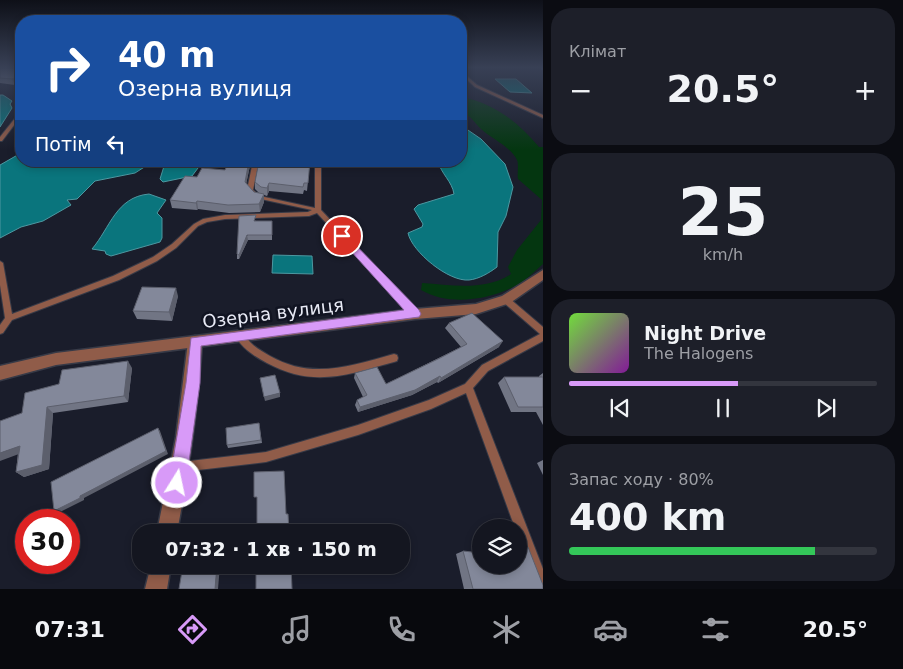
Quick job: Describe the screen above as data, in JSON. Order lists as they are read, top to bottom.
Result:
{
  "streets": {
    "street": ["Озерна вулиця"]
  },
  "page": {
    "tile": [
      "Клімат",
      ["25", "km/h"],
      ["Запас ходу · 80%", "400 km"]
    ],
    "turn": ["40 m", "Озерна вулиця"],
    "heat": ["−", "20.5°", "+"],
    "then": "Потім",
    "song": ["Night Drive", "The Halogens"],
    "limit": "30",
    "trip": "07:32 · 1 хв · 150 m",
    "tabs": ["07:31", "20.5°"]
  }
}
